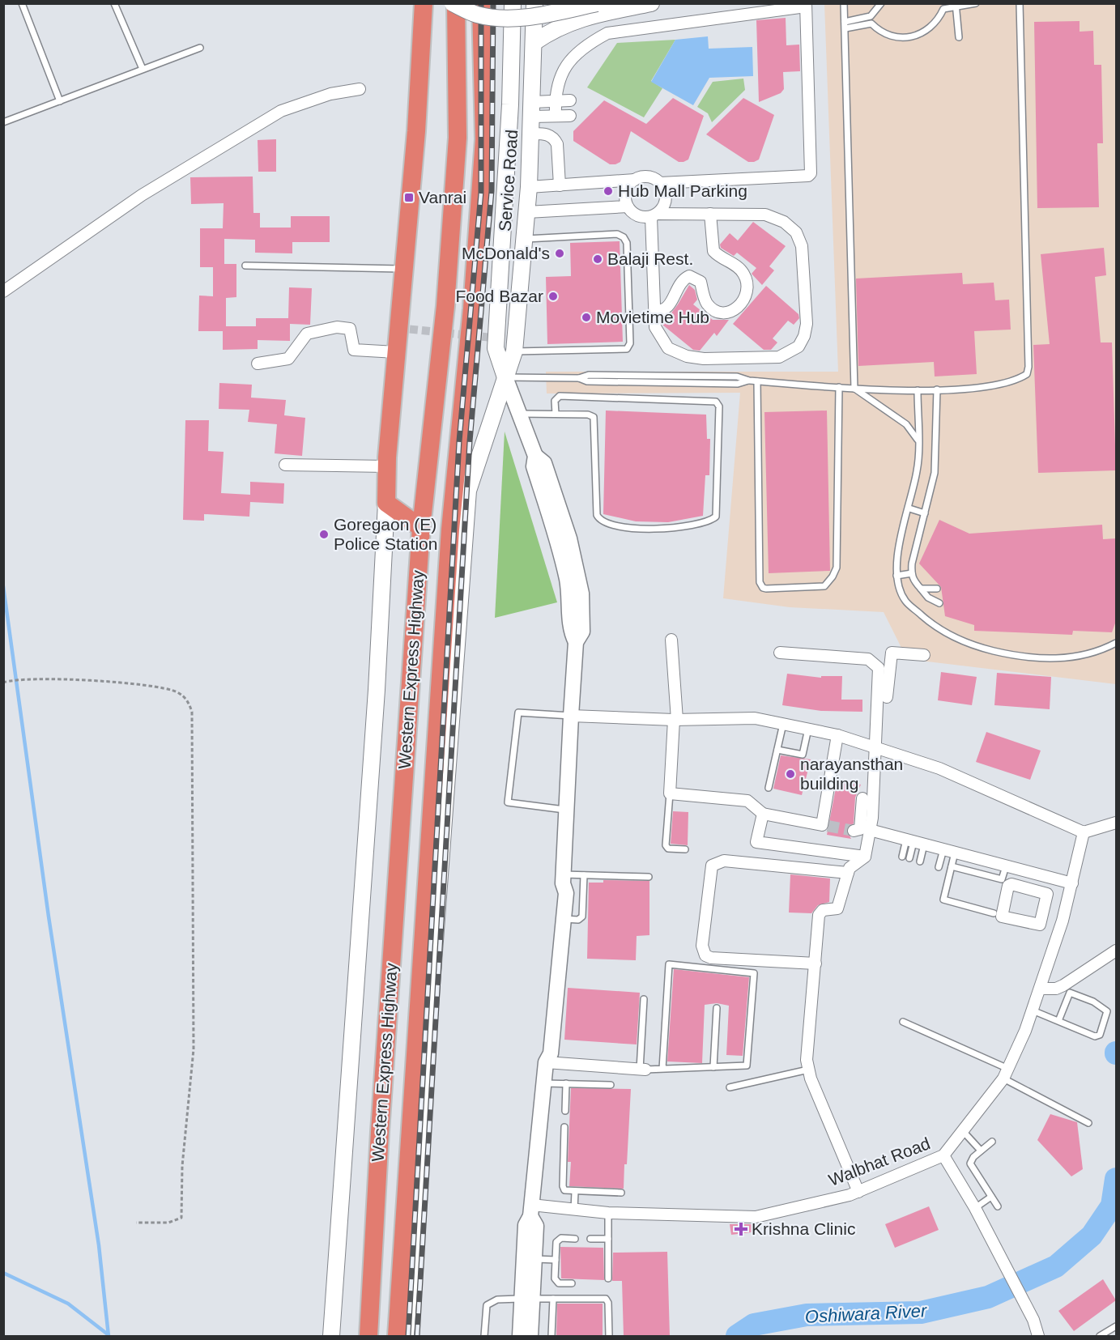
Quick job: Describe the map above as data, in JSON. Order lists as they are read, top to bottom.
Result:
{
  "streets": {
    "highway": ["Western Express Highway"],
    "main road": ["Service Road"],
    "street": ["Walbhat Road"]
  },
  "water": ["Oshiwara River"],
  "places": {
    "other": [
      "Hub Mall Parking",
      "McDonald's",
      "Balaji Rest.",
      "Food Bazar",
      "Movietime Hub",
      "Goregaon (E) Police Station",
      "narayansthan building"
    ],
    "transit": ["Vanrai"],
    "health": ["Krishna Clinic"]
  }
}
